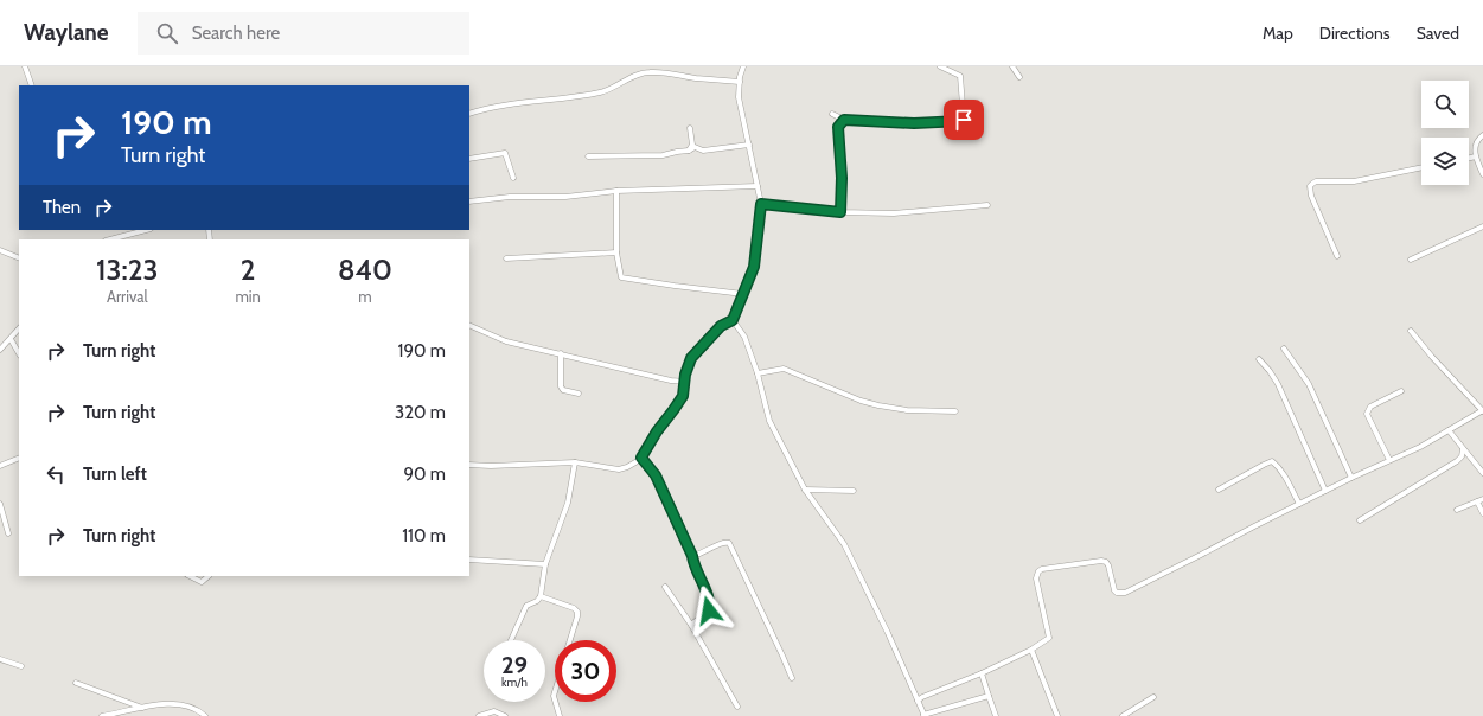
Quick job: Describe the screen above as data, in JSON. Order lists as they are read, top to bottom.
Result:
{
  "page": {
    "header": "Waylane",
    "search": "Search here",
    "nav": ["Map", "Directions", "Saved"],
    "turn": ["190 m", "Turn right"],
    "then": "Then",
    "eta": [
      "13:23",
      "Arrival",
      "2",
      "min",
      "840",
      "m"
    ],
    "list": [
      {
        "name": "Turn right",
        "value": "190 m"
      },
      {
        "name": "Turn right",
        "value": "320 m"
      },
      {
        "name": "Turn left",
        "value": "90 m"
      },
      {
        "name": "Turn right",
        "value": "110 m"
      }
    ],
    "speed": "29 km/h",
    "limit": "30"
  }
}
